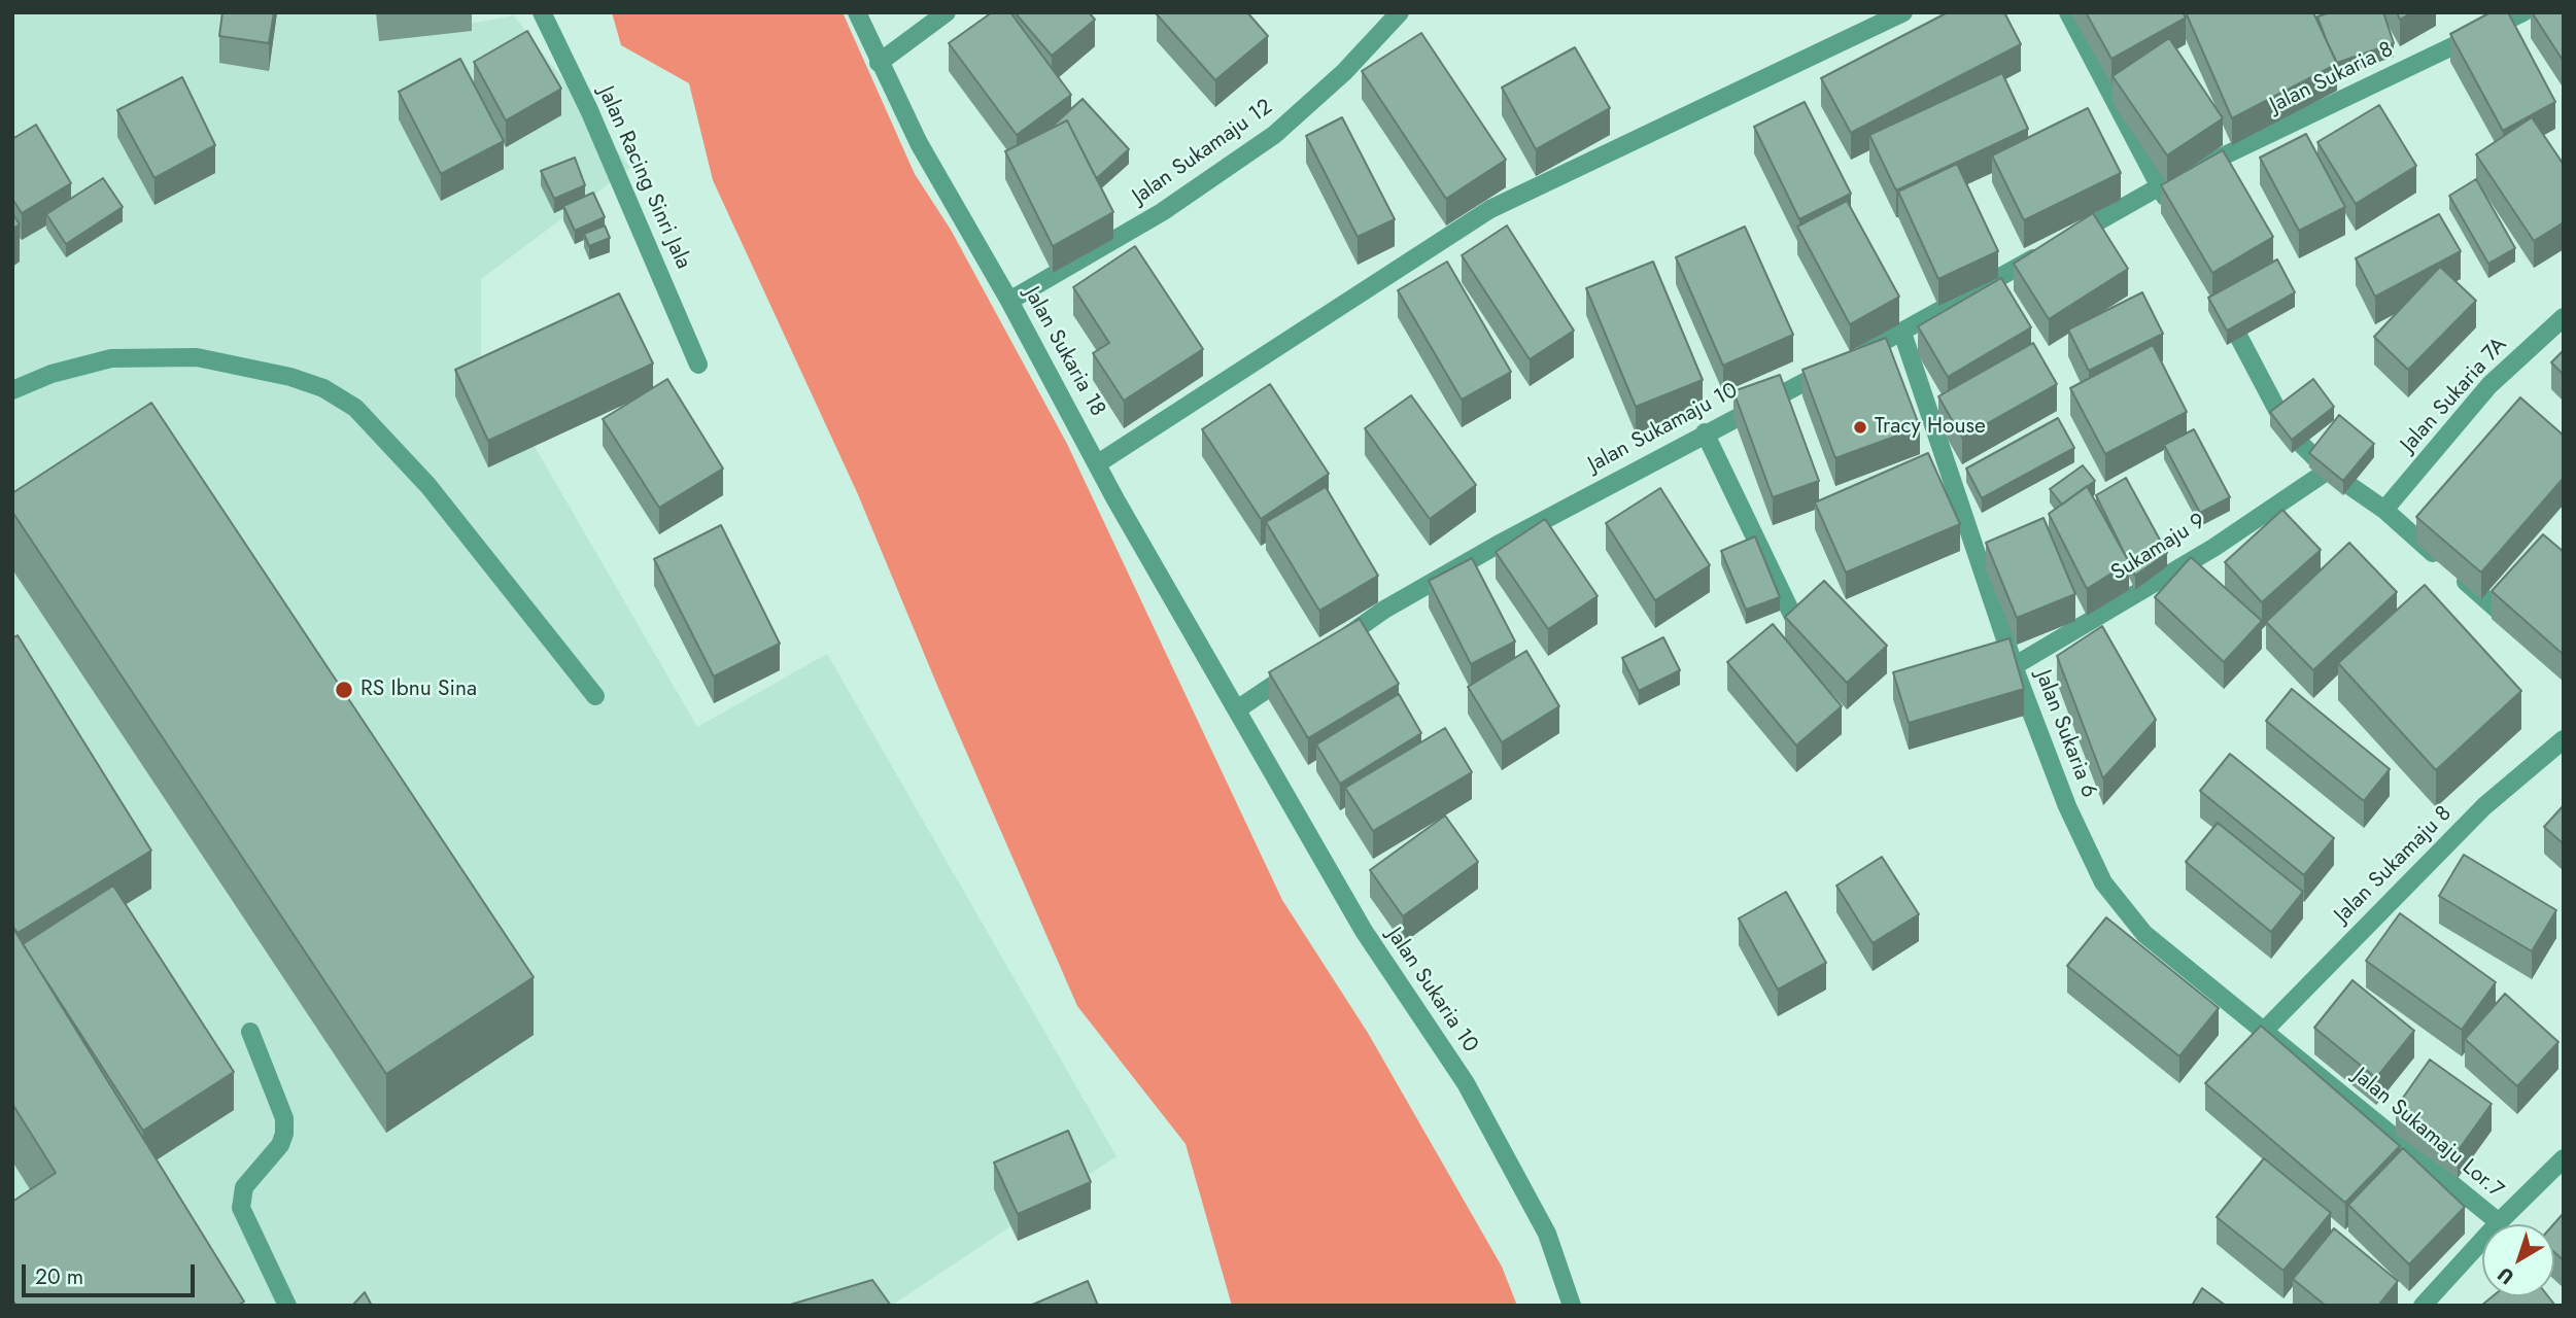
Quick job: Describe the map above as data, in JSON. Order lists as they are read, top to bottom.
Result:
{
  "streets": {
    "street": [
      "Jalan Sukaria 8",
      "Jalan Sukamaju 12",
      "Jalan Racing Sinri Jala",
      "Jalan Sukaria 18",
      "Jalan Sukaria 7A",
      "Jalan Sukamaju 10",
      "Jalan Sukaria 6",
      "Jalan Sukamaju 8",
      "Jalan Sukaria 10",
      "Jalan Sukamaju Lor.7"
    ]
  },
  "crossings": [
    ["Jalan Sukaria 8", "Jalan Sukamaju 10"],
    ["Jalan Sukamaju 12", "Jalan Sukaria 18"],
    ["Jalan Sukaria 18", "Jalan Sukaria 10"],
    ["Jalan Sukaria 6", "Jalan Sukamaju 8"],
    ["Jalan Sukaria 6", "Jalan Sukamaju Lor.7"]
  ],
  "places": ["Tracy House", "RS Ibnu Sina"],
  "scale_bar": "20 m",
  "north": "bottom left"
}
